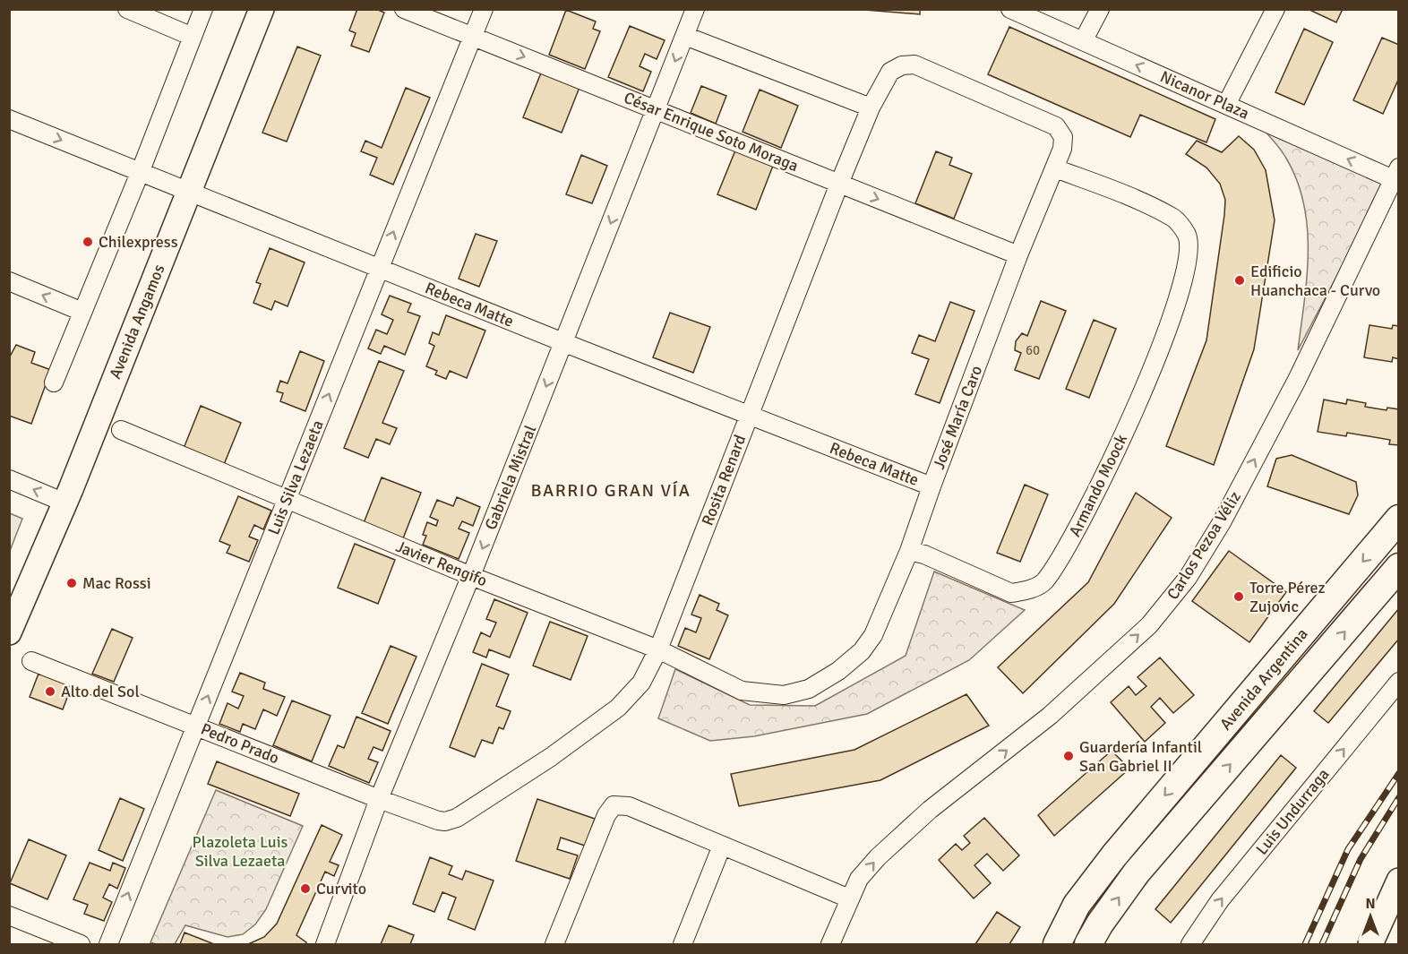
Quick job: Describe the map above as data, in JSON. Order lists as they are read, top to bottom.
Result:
{
  "streets": {
    "main road": ["Avenida Angamos", "Avenida Argentina"],
    "street": [
      "Nicanor Plaza",
      "César Enrique Soto Moraga",
      "Rebeca Matte",
      "José María Caro",
      "Luis Silva Lezaeta",
      "Gabriela Mistral",
      "Rosita Renard",
      "Armando Moock",
      "Carlos Pezoa Véliz",
      "Javier Rengifo",
      "Pedro Prado",
      "Luis Undurraga"
    ]
  },
  "crossings": [
    ["Nicanor Plaza", "Carlos Pezoa Véliz"],
    ["César Enrique Soto Moraga", "José María Caro"],
    ["César Enrique Soto Moraga", "Luis Silva Lezaeta"],
    ["César Enrique Soto Moraga", "Gabriela Mistral"],
    ["César Enrique Soto Moraga", "Rosita Renard"],
    ["Rebeca Matte", "Avenida Angamos"],
    ["Rebeca Matte", "José María Caro"],
    ["Rebeca Matte", "Luis Silva Lezaeta"],
    ["Rebeca Matte", "Gabriela Mistral"],
    ["Rebeca Matte", "Rosita Renard"],
    ["José María Caro", "Rosita Renard"],
    ["José María Caro", "Armando Moock"],
    ["José María Caro", "Javier Rengifo"],
    ["Luis Silva Lezaeta", "Javier Rengifo"],
    ["Luis Silva Lezaeta", "Pedro Prado"],
    ["Gabriela Mistral", "Javier Rengifo"],
    ["Gabriela Mistral", "Pedro Prado"],
    ["Rosita Renard", "Javier Rengifo"],
    ["Rosita Renard", "Pedro Prado"]
  ],
  "one_way": [
    "Nicanor Plaza",
    "César Enrique Soto Moraga",
    "Luis Silva Lezaeta",
    "Gabriela Mistral",
    "Carlos Pezoa Véliz",
    "Luis Undurraga"
  ],
  "districts": ["BARRIO GRAN VÍA"],
  "parks": ["Plazoleta Luis Silva Lezaeta"],
  "places": [
    "Chilexpress",
    "Edificio Huanchaca - Curvo",
    "Mac Rossi",
    "Torre Pérez Zujovic",
    "Alto del Sol",
    "Guardería Infantil San Gabriel II",
    "Curvito"
  ],
  "house_numbers": ["60"],
  "north": "top"
}
